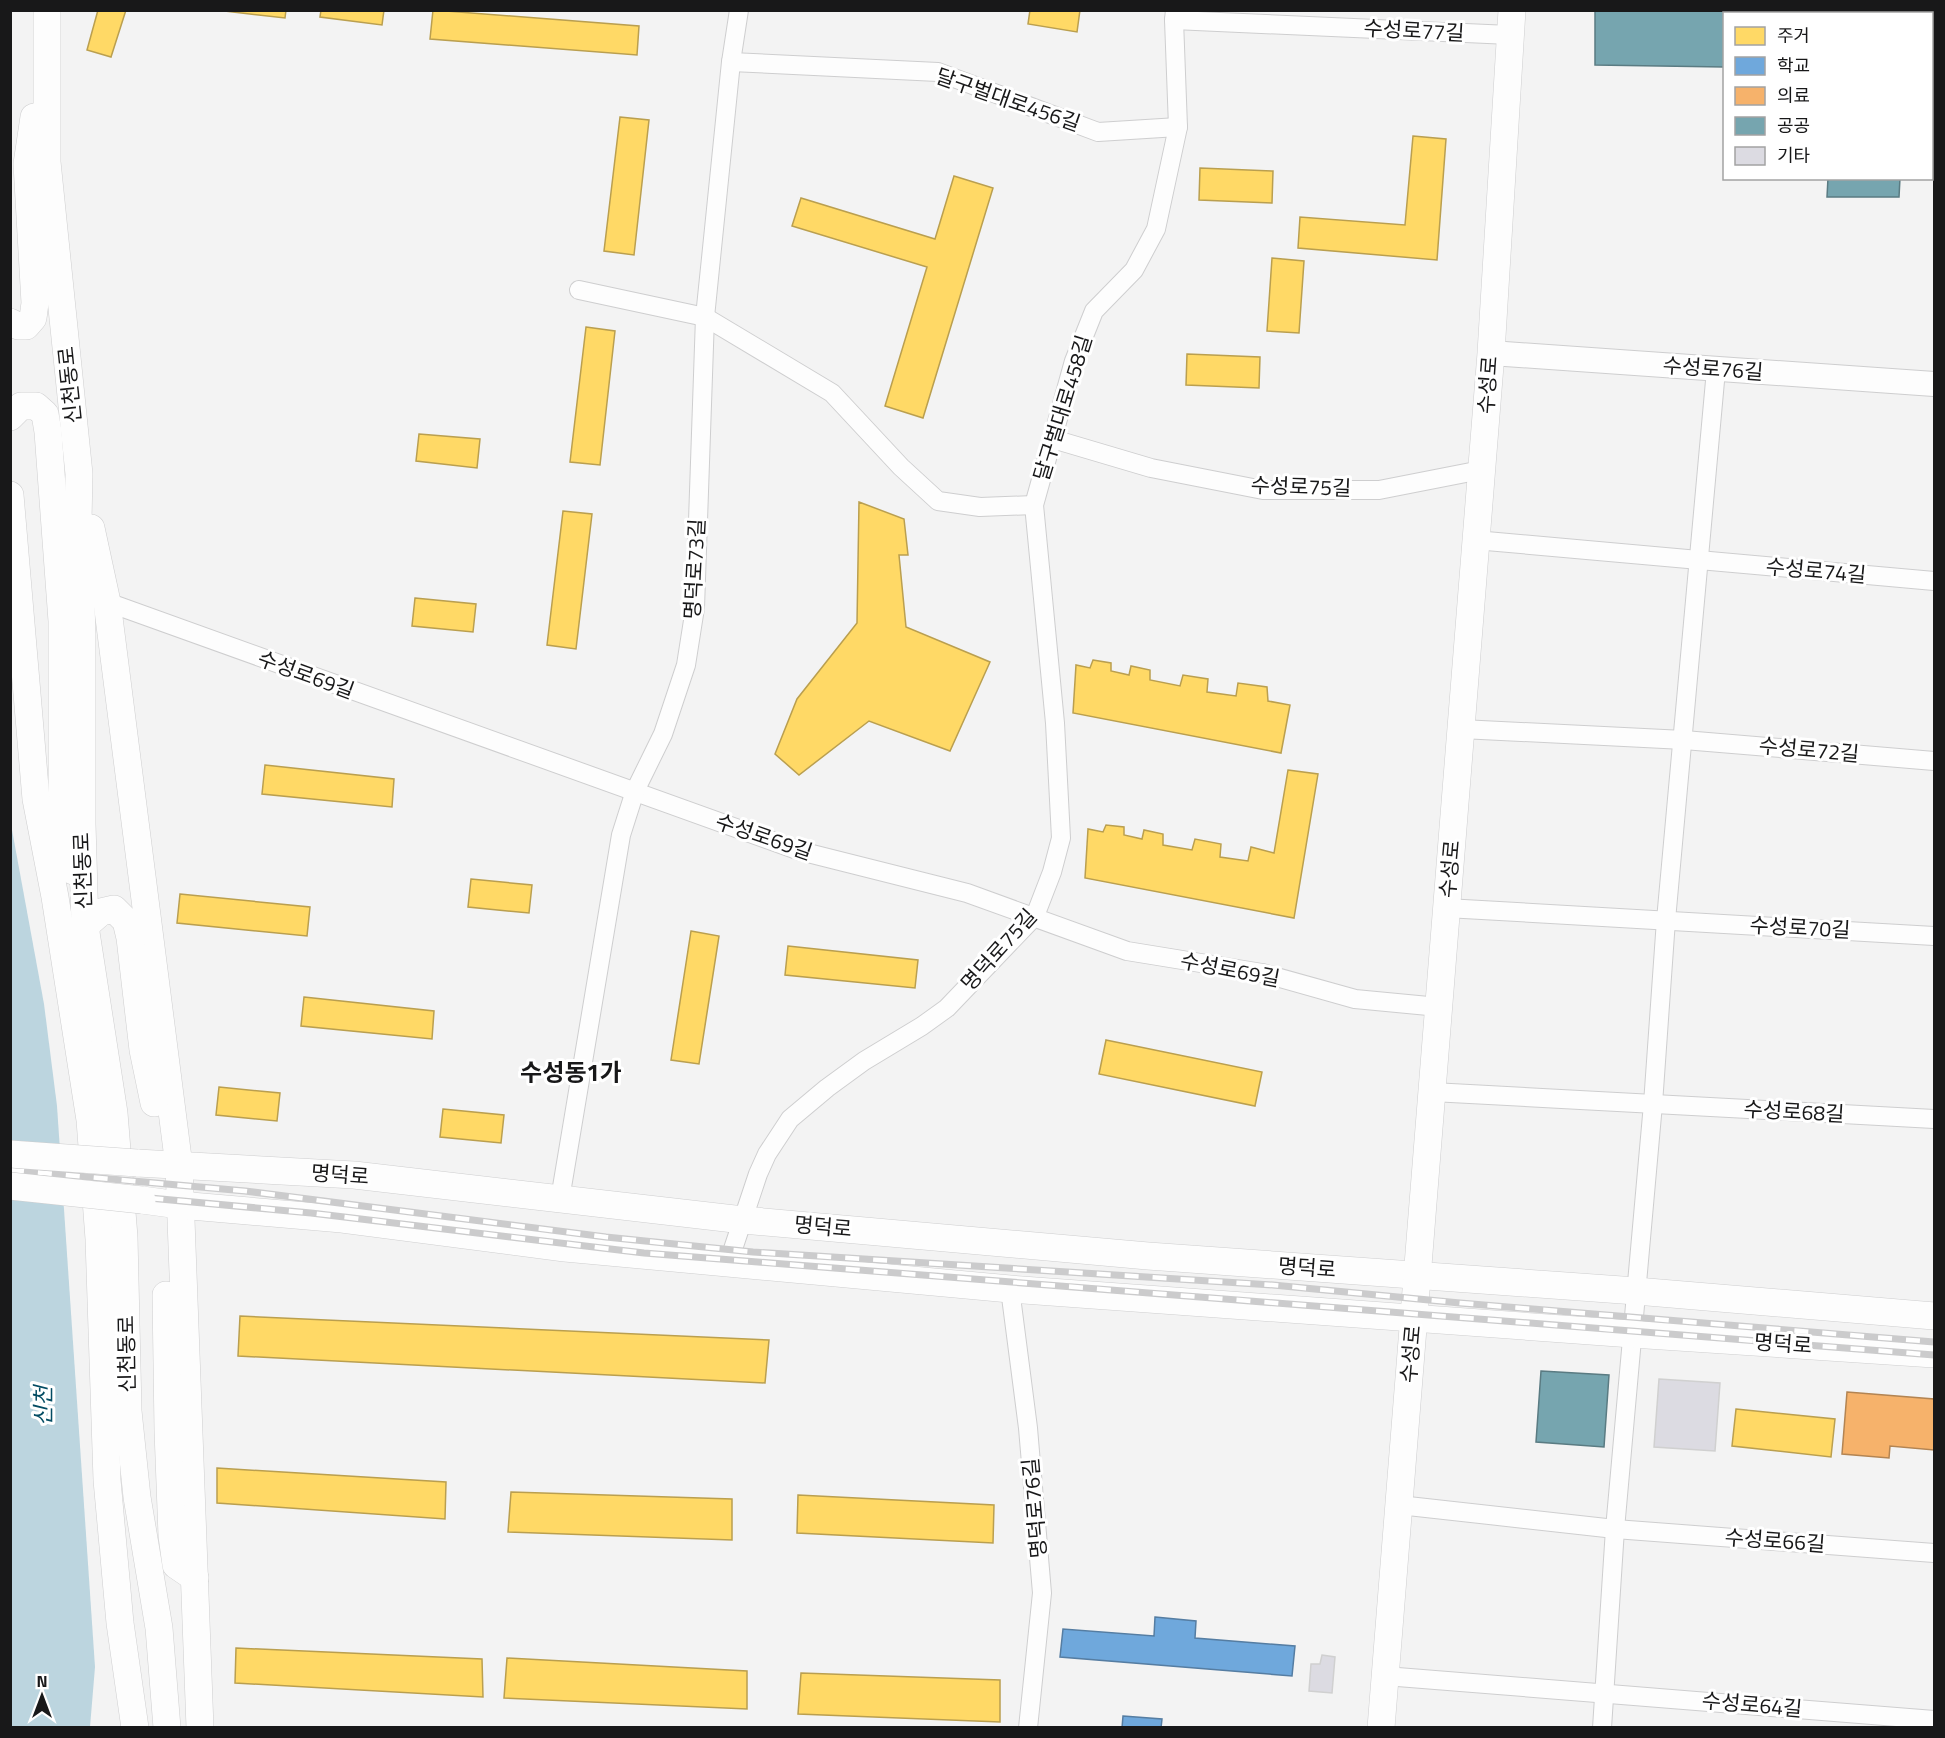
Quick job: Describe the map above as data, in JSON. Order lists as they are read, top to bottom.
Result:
{
  "streets": {
    "main road": ["신천동로", "수성로", "명덕로"],
    "street": [
      "수성로77길",
      "달구벌대로456길",
      "수성로76길",
      "달구벌대로458길",
      "수성로75길",
      "명덕로73길",
      "수성로74길",
      "수성로69길",
      "수성로72길",
      "수성로70길",
      "명덕로75길",
      "수성로68길",
      "명덕로76길",
      "수성로66길",
      "수성로64길"
    ]
  },
  "crossings": [
    ["수성로77길", "수성로"],
    ["수성로77길", "달구벌대로458길"],
    ["달구벌대로456길", "달구벌대로458길"],
    ["수성로76길", "수성로"],
    ["수성로", "수성로75길"],
    ["수성로", "수성로74길"],
    ["수성로", "수성로69길"],
    ["수성로", "수성로72길"],
    ["수성로", "수성로70길"],
    ["수성로", "수성로68길"],
    ["수성로", "명덕로"],
    ["수성로", "수성로66길"],
    ["수성로", "수성로64길"],
    ["달구벌대로458길", "수성로75길"],
    ["달구벌대로458길", "명덕로75길"],
    ["명덕로73길", "수성로69길"],
    ["명덕로73길", "명덕로"],
    ["수성로69길", "명덕로75길"],
    ["명덕로75길", "명덕로"],
    ["명덕로", "명덕로76길"]
  ],
  "districts": ["수성동1가"],
  "water": ["신천"],
  "legend": [
    "주거",
    "학교",
    "의료",
    "공공",
    "기타"
  ],
  "north": "top"
}
